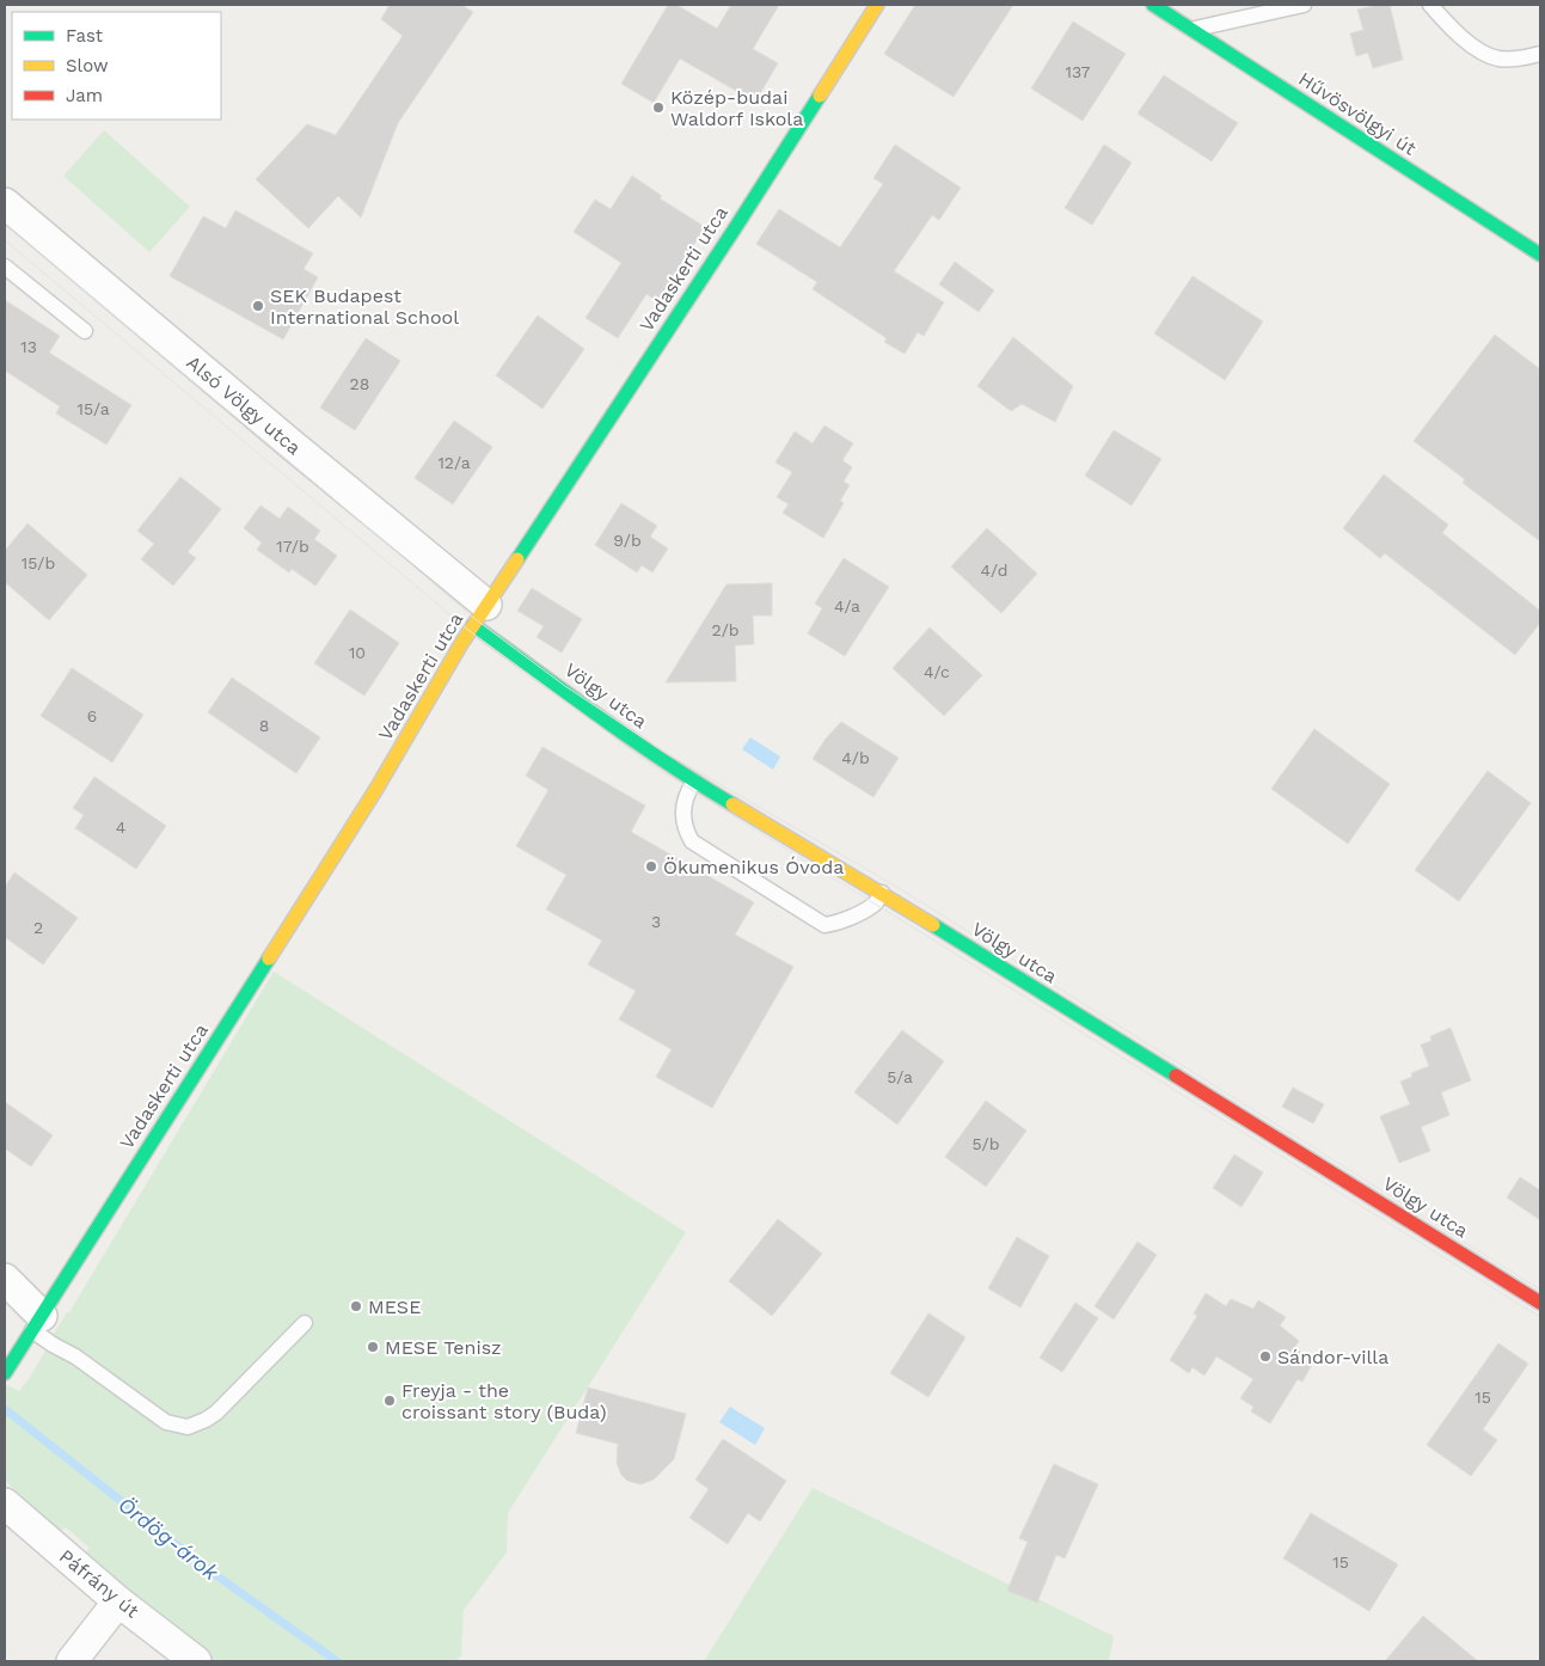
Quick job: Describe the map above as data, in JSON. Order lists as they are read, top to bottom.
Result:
{
  "streets": {
    "street": [
      "Hűvösvölgyi út",
      "Vadaskerti utca",
      "Alsó Völgy utca",
      "Völgy utca",
      "Páfrány út"
    ]
  },
  "crossings": [
    ["Vadaskerti utca", "Alsó Völgy utca"],
    ["Vadaskerti utca", "Völgy utca"],
    ["Alsó Völgy utca", "Völgy utca"]
  ],
  "water": ["Ördög-árok"],
  "places": [
    "Közép-budai Waldorf Iskola",
    "SEK Budapest International School",
    "Ökumenikus Óvoda",
    "MESE",
    "MESE Tenisz",
    "Sándor-villa",
    "Freyja - the croissant story (Buda)"
  ],
  "house_numbers": [
    "137",
    "13",
    "28",
    "15/a",
    "12/a",
    "9/b",
    "17/b",
    "15/b",
    "4/d",
    "4/a",
    "2/b",
    "10",
    "4/c",
    "6",
    "8",
    "4/b",
    "4",
    "3",
    "2",
    "5/a",
    "5/b",
    "15",
    "15"
  ],
  "legend": ["Fast", "Slow", "Jam"]
}
